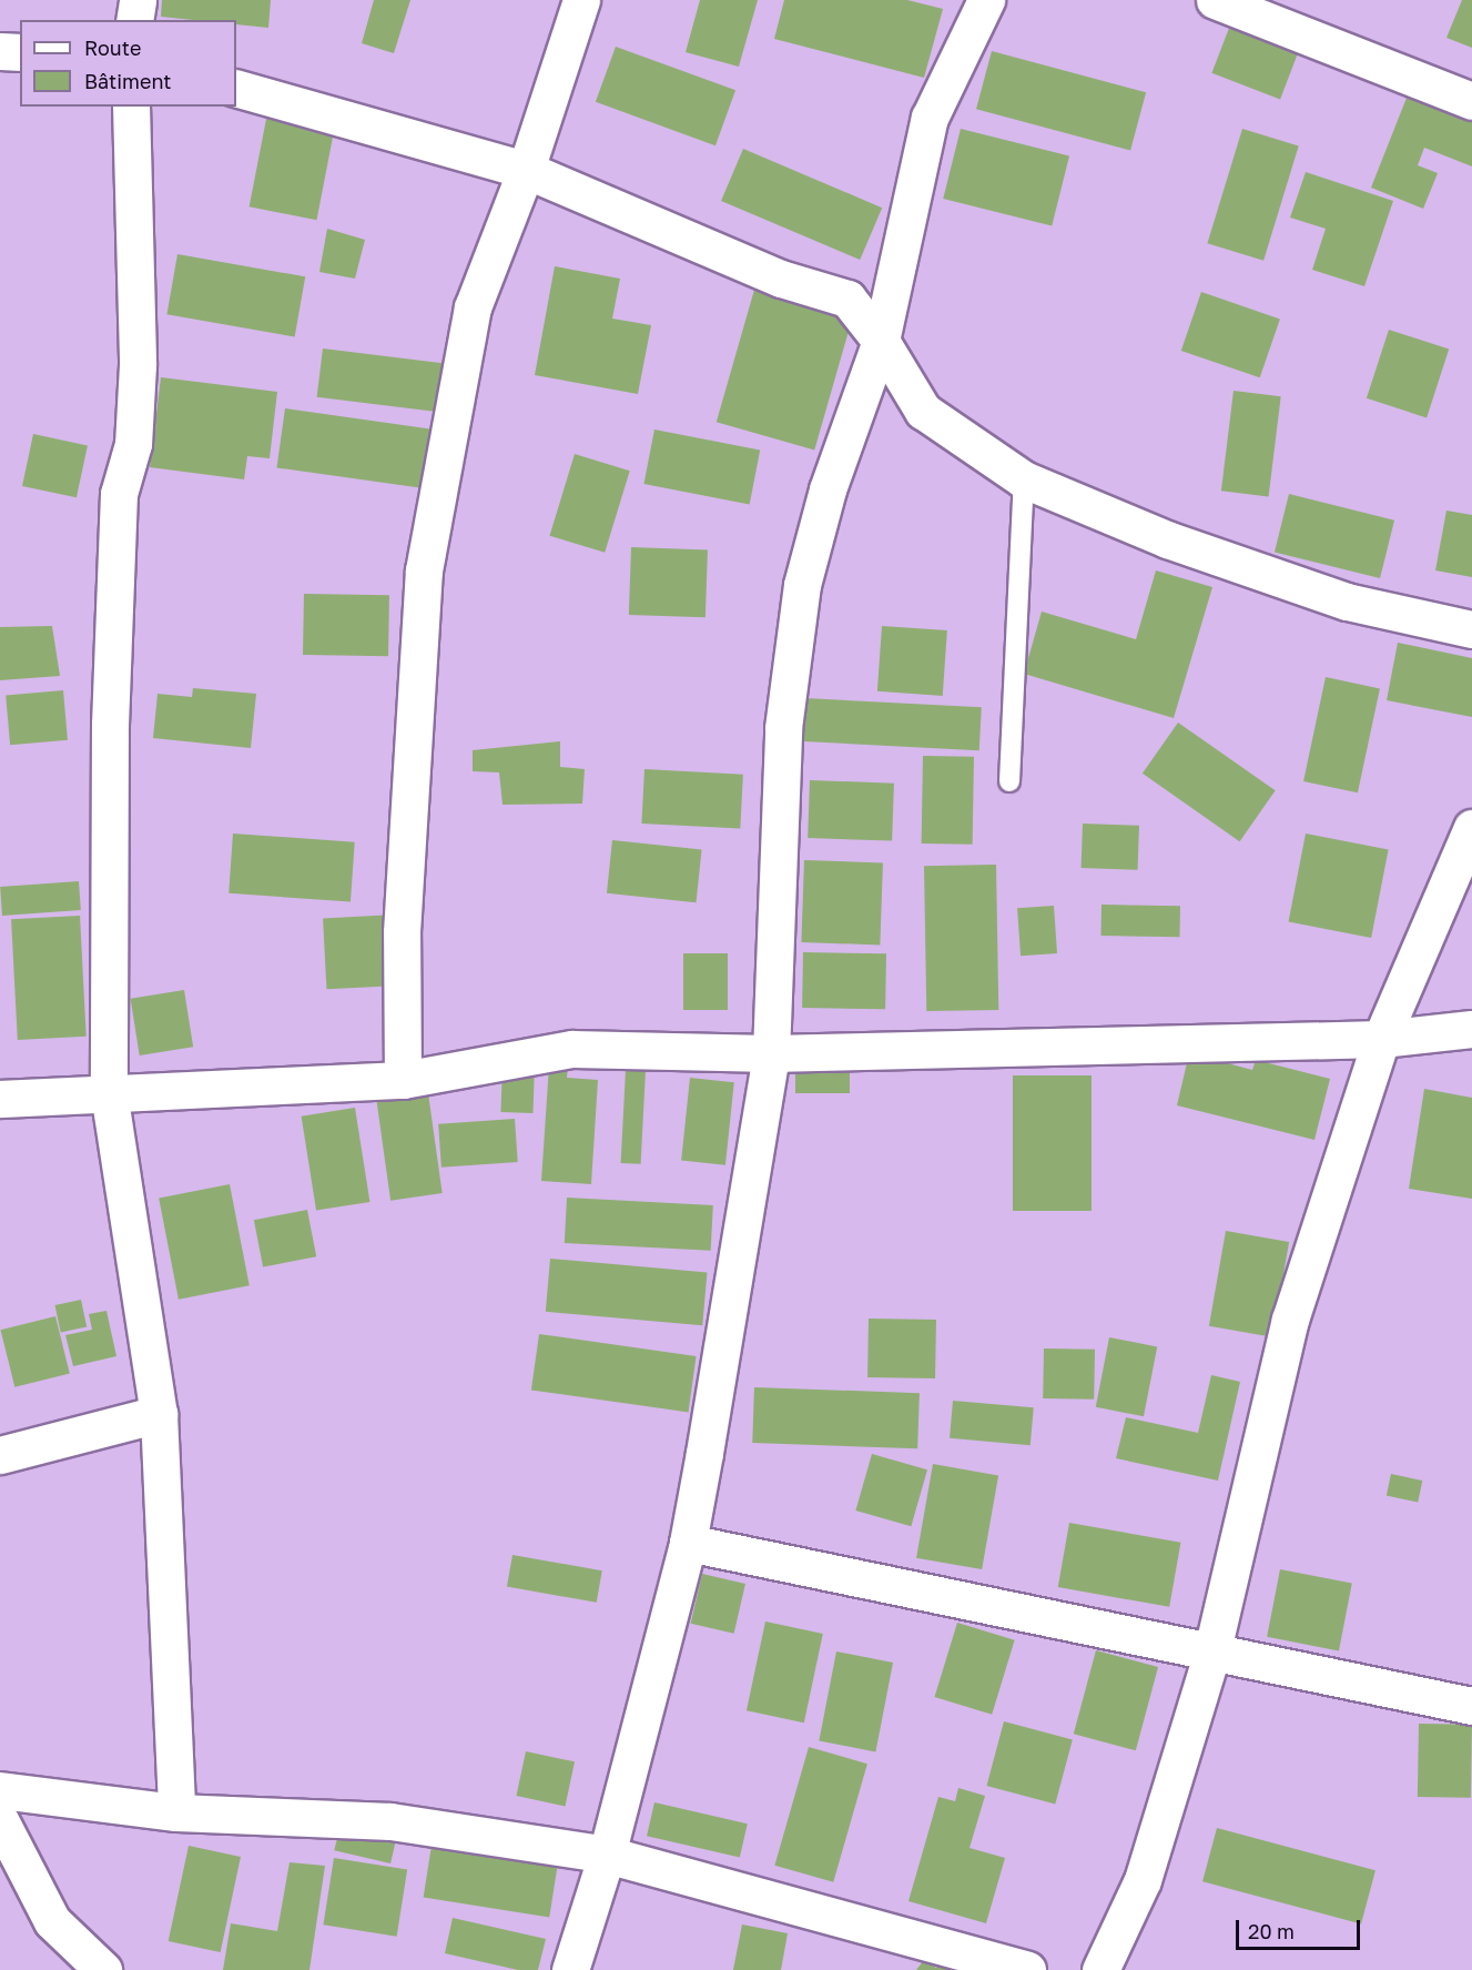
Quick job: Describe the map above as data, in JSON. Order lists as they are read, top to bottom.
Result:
{
  "legend": ["Route", "Bâtiment"],
  "scale_bar": "20 m"
}
